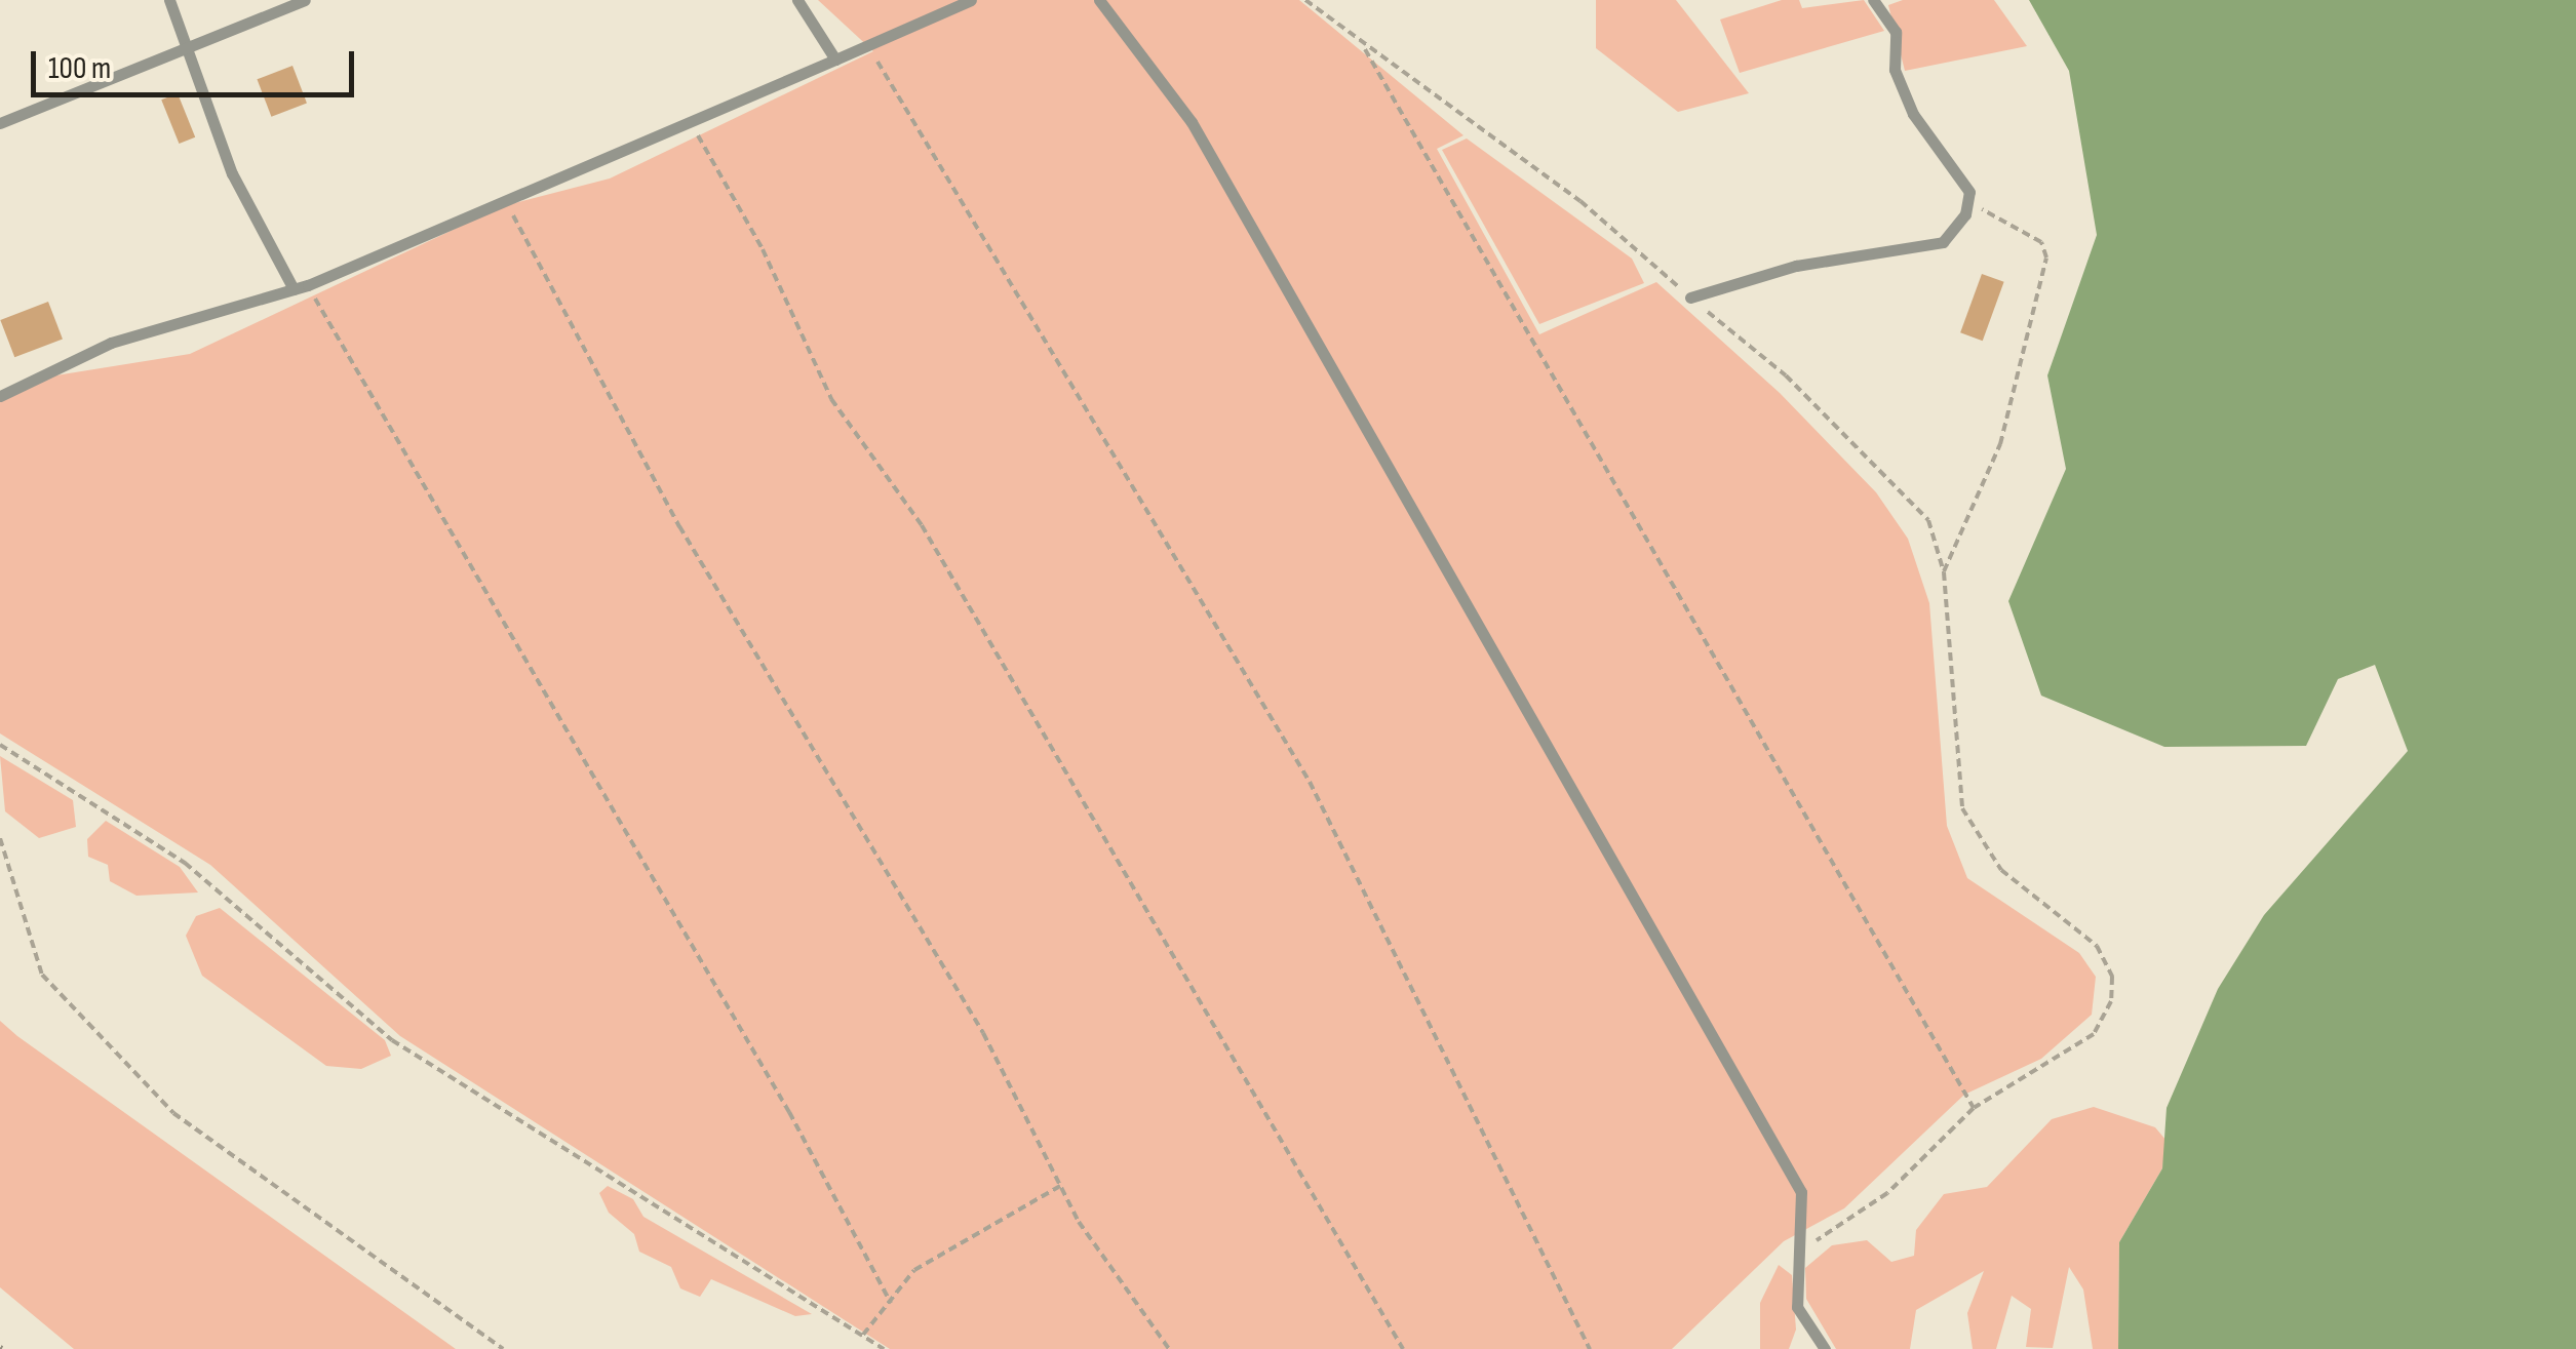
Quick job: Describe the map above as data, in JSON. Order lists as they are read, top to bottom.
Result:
{
  "scale_bar": "100 m"
}
